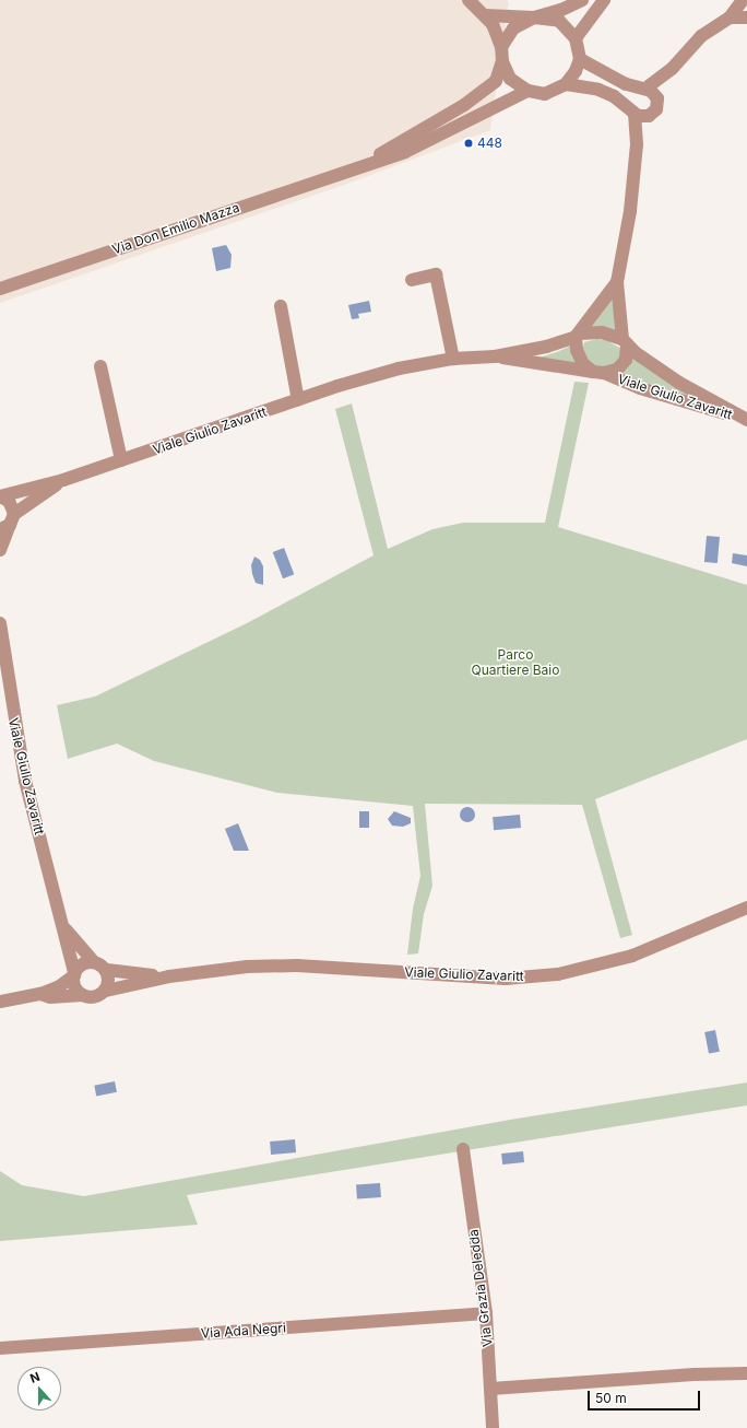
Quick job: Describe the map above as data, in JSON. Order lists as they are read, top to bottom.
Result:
{
  "streets": {
    "street": [
      "Via Don Emilio Mazza",
      "Viale Giulio Zavaritt",
      "Via Grazia Deledda",
      "Via Ada Negri"
    ]
  },
  "crossings": [
    ["Via Grazia Deledda", "Via Ada Negri"]
  ],
  "parks": ["Parco Quartiere Baio"],
  "places": ["448"],
  "scale_bar": "50 m",
  "north": "top"
}
